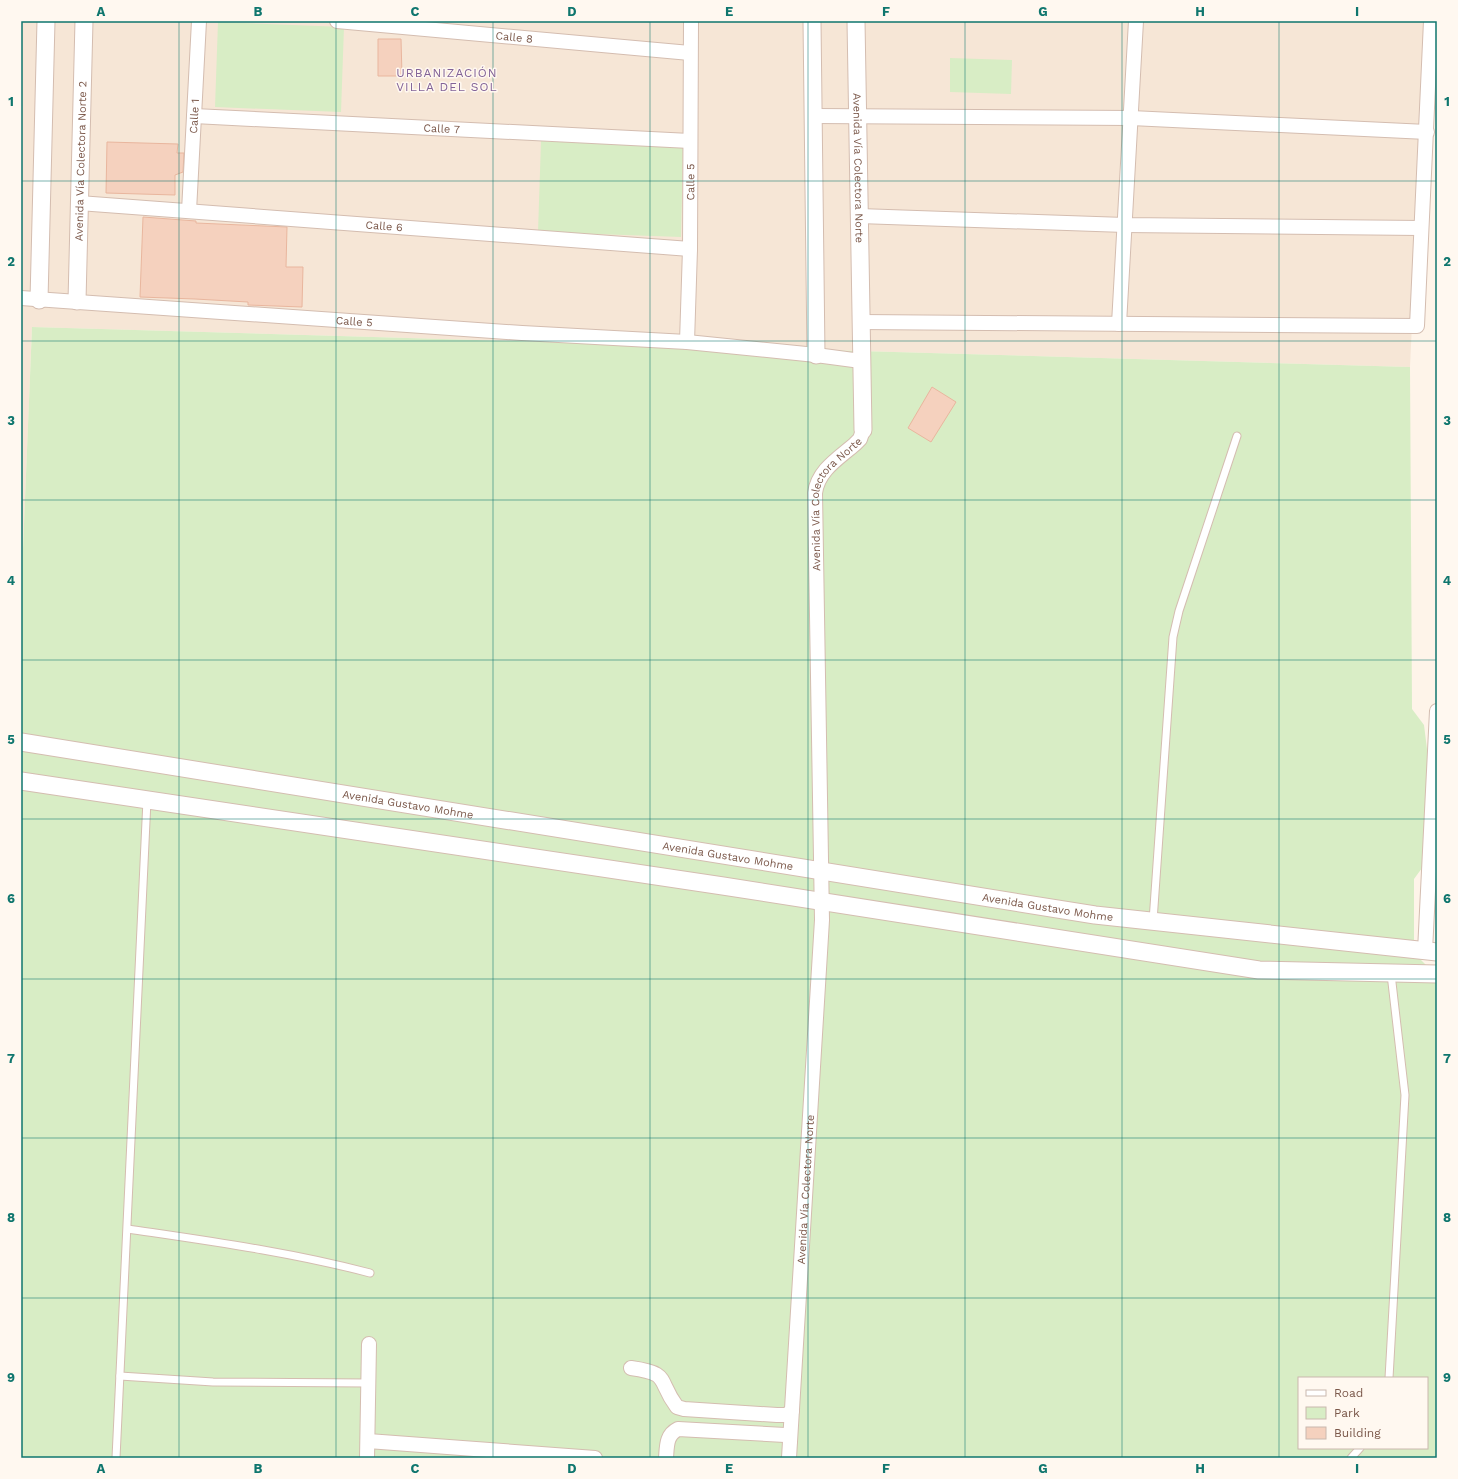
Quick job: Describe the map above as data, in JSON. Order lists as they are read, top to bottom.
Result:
{
  "streets": {
    "street": [
      "Calle 8",
      "Calle 1",
      "Calle 7",
      "Avenida Vía Colectora Norte 2",
      "Avenida Vía Colectora Norte",
      "Calle 5",
      "Calle 6",
      "Avenida Gustavo Mohme"
    ]
  },
  "crossings": [
    ["Calle 8", "Calle 5"],
    ["Calle 1", "Calle 7"],
    ["Calle 1", "Calle 6"],
    ["Calle 7", "Calle 5"],
    ["Avenida Vía Colectora Norte 2", "Calle 5"],
    ["Avenida Vía Colectora Norte 2", "Calle 6"],
    ["Avenida Vía Colectora Norte", "Calle 5"],
    ["Avenida Vía Colectora Norte", "Avenida Gustavo Mohme"],
    ["Calle 5", "Calle 6"]
  ],
  "districts": ["URBANIZACIÓN VILLA DEL SOL"],
  "legend": ["Road", "Park", "Building"],
  "grid": {
    "columns": [
      "A",
      "B",
      "C",
      "D",
      "E",
      "F",
      "G",
      "H",
      "I"
    ],
    "rows": [
      "1",
      "2",
      "3",
      "4",
      "5",
      "6",
      "7",
      "8",
      "9"
    ]
  }
}
